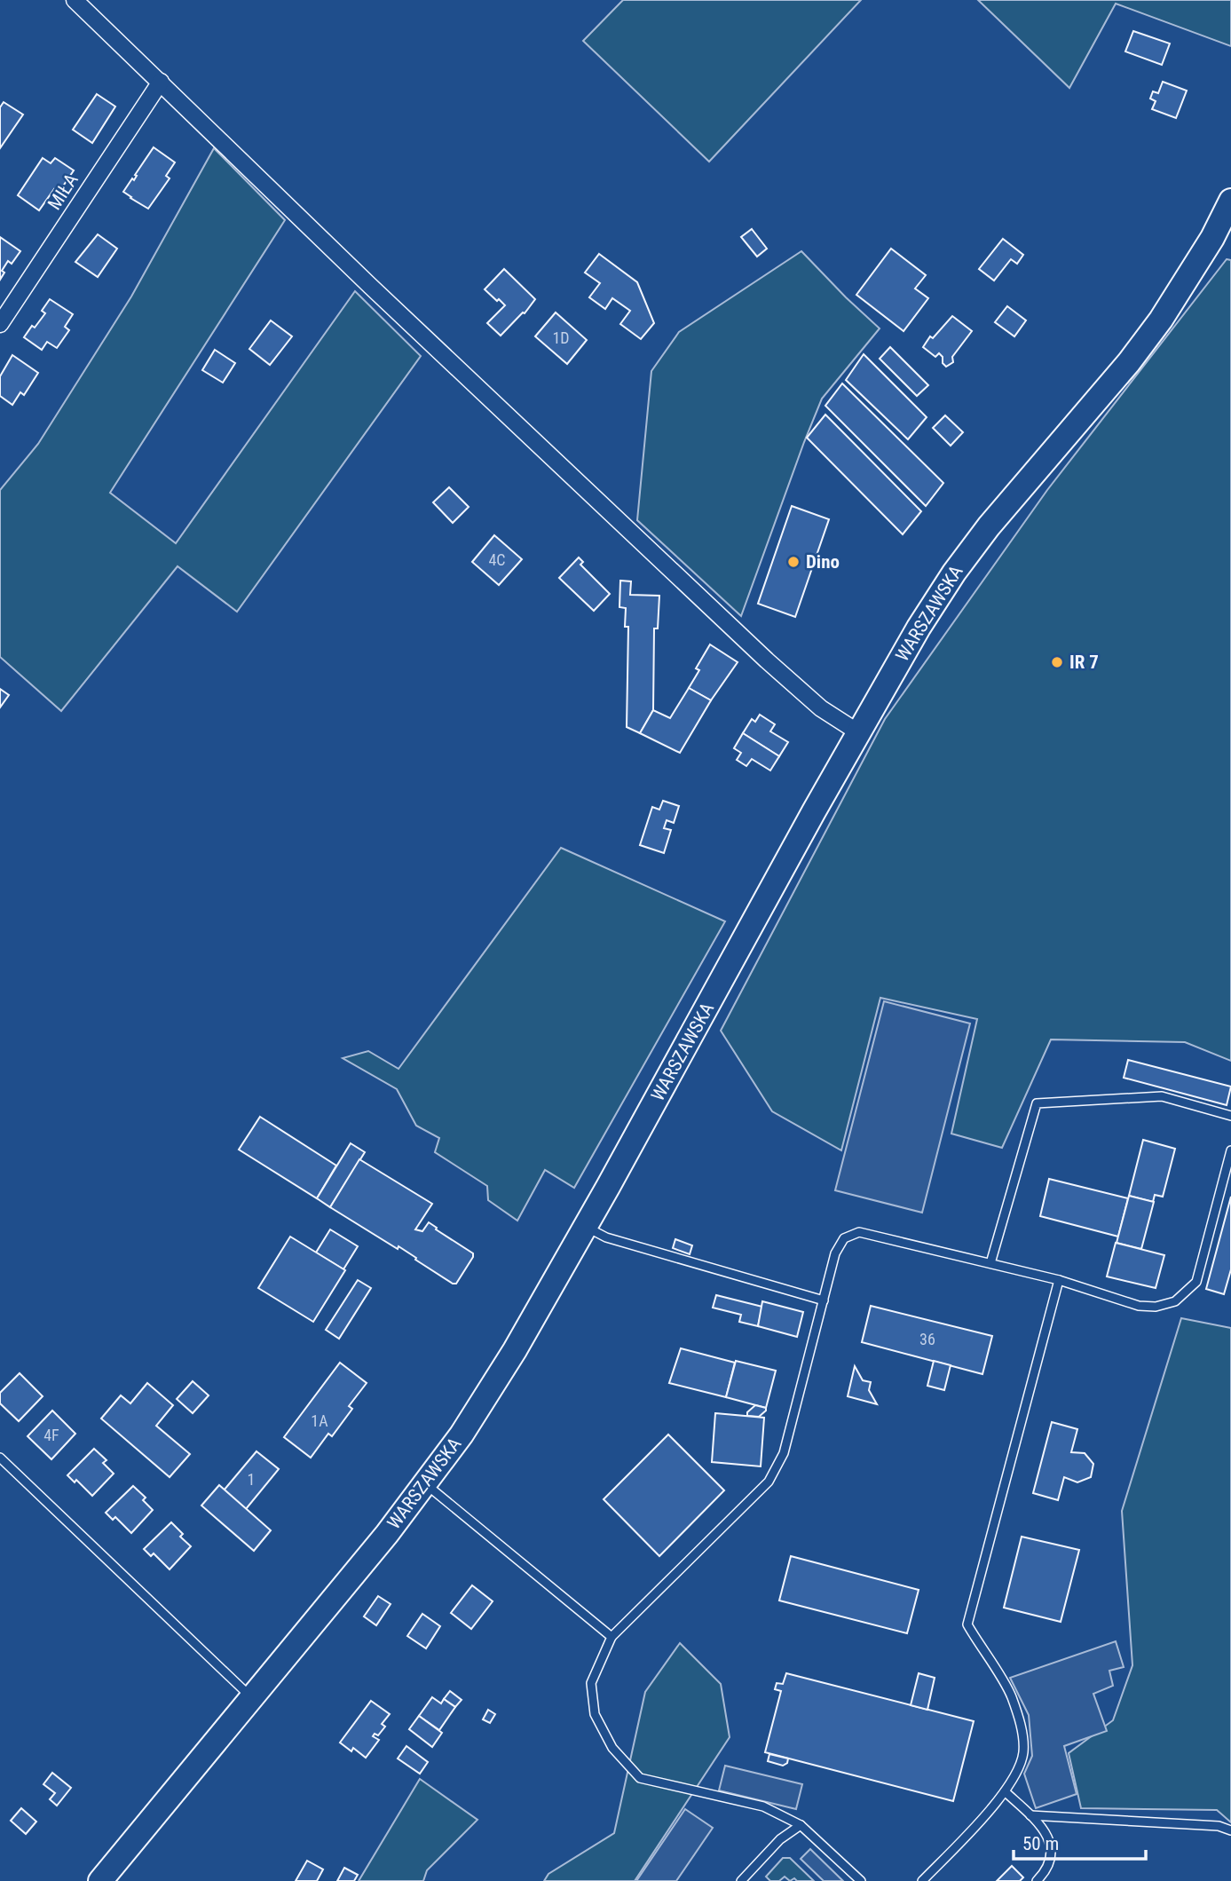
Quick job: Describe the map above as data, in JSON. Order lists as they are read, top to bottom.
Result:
{
  "streets": {
    "main road": ["WARSZAWSKA"],
    "street": ["MIŁA"]
  },
  "places": ["Dino", "IR 7"],
  "house_numbers": [
    "1D",
    "4C",
    "36",
    "1A",
    "4F",
    "1"
  ],
  "scale_bar": "50 m"
}
